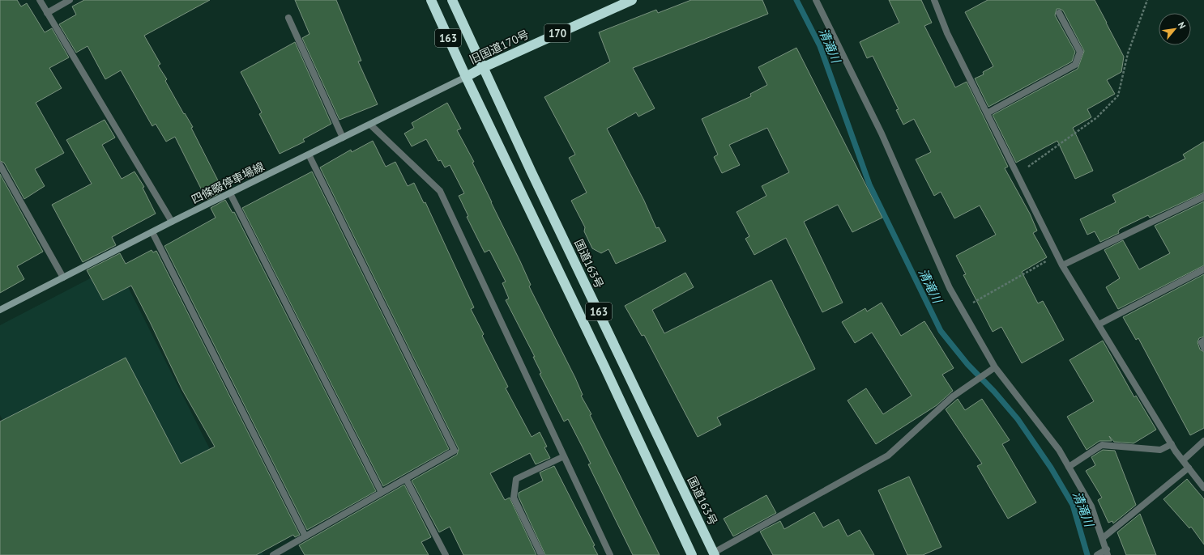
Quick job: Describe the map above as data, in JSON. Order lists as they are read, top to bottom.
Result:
{
  "streets": {
    "highway": [
      "170",
      "163",
      "旧国道170号",
      "国道163号"
    ],
    "main road": ["四條畷停車場線"]
  },
  "crossings": [
    ["163", "旧国道170号"],
    ["163", "四條畷停車場線"],
    ["旧国道170号", "四條畷停車場線"],
    ["旧国道170号", "国道163号"]
  ],
  "water": ["清滝川"],
  "north": "top right"
}
